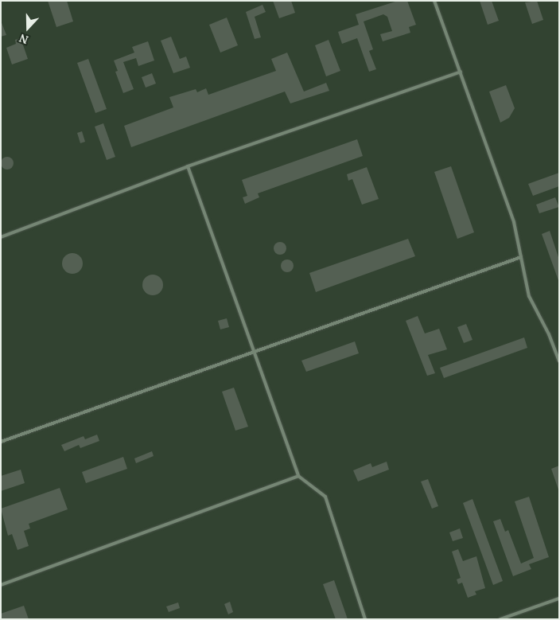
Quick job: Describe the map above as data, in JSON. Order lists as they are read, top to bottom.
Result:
{
  "north": "bottom"
}
